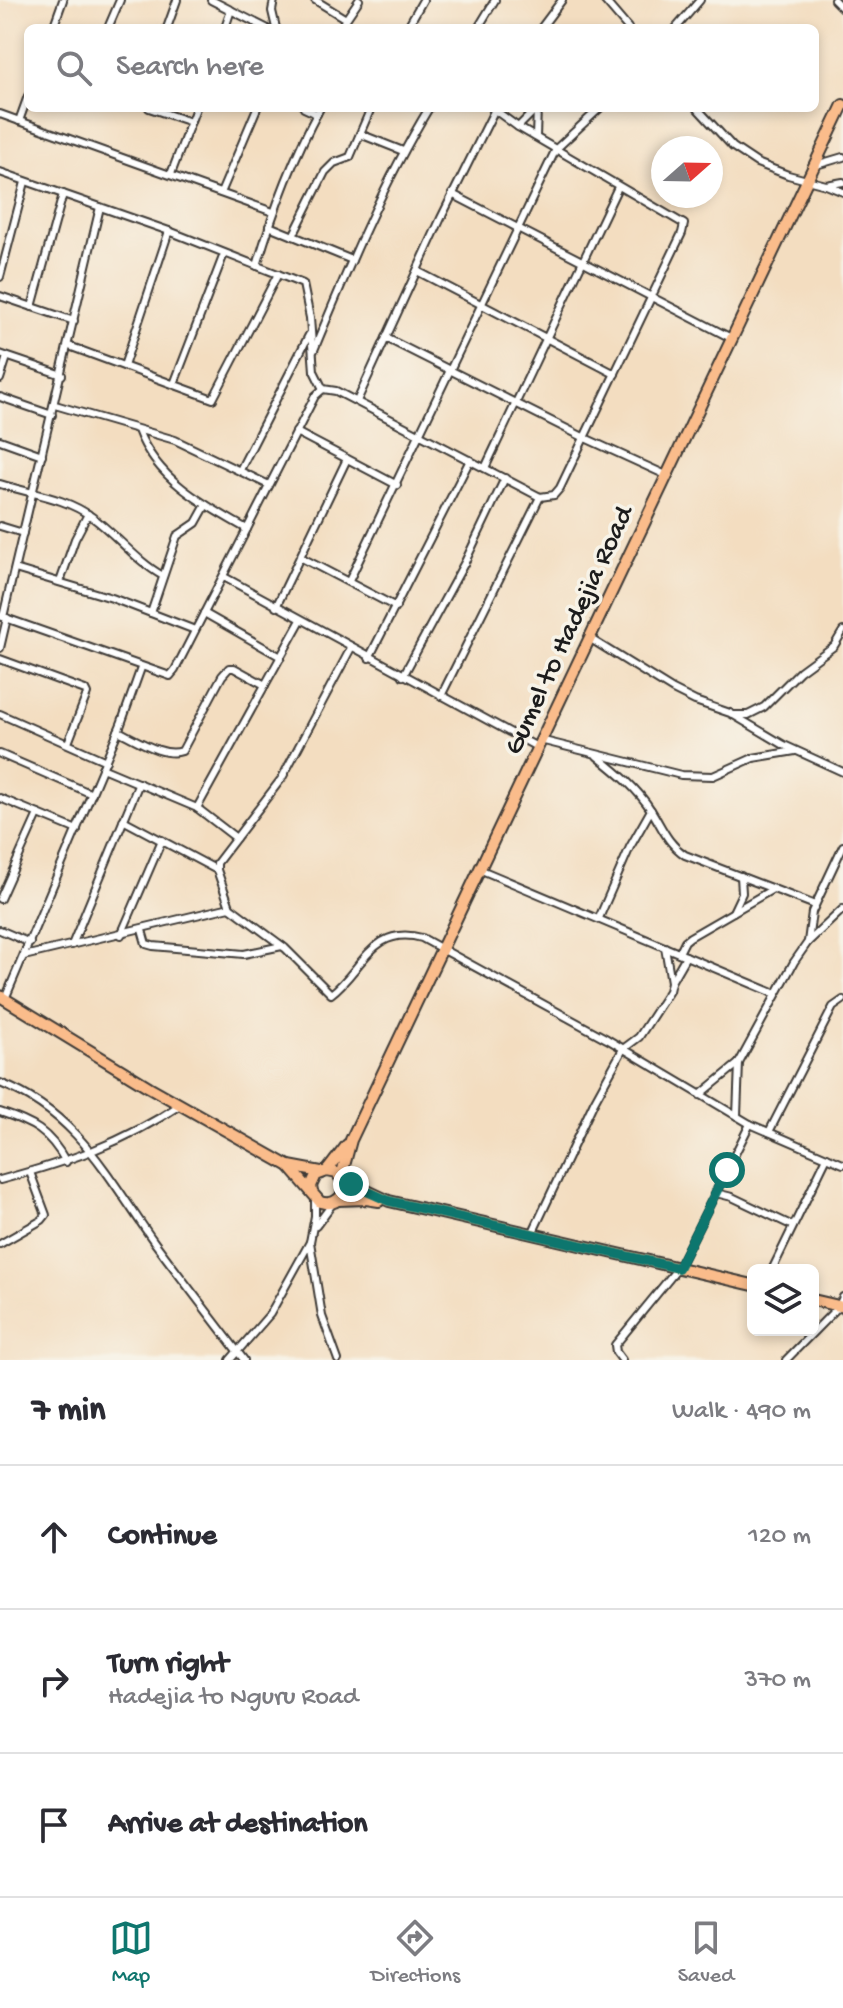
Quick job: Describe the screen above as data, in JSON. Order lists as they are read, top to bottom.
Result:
{
  "streets": {
    "main road": ["Gumel to Hadejia Road"]
  },
  "north": "right",
  "page": {
    "search": "Search here",
    "heading": ["7 min", "Walk · 490 m"],
    "list": [
      ["Continue", "120 m"],
      ["Turn right", "Hadejia to Nguru Road", "370 m"],
      "Arrive at destination"
    ],
    "nav": ["Map", "Directions", "Saved"]
  }
}
